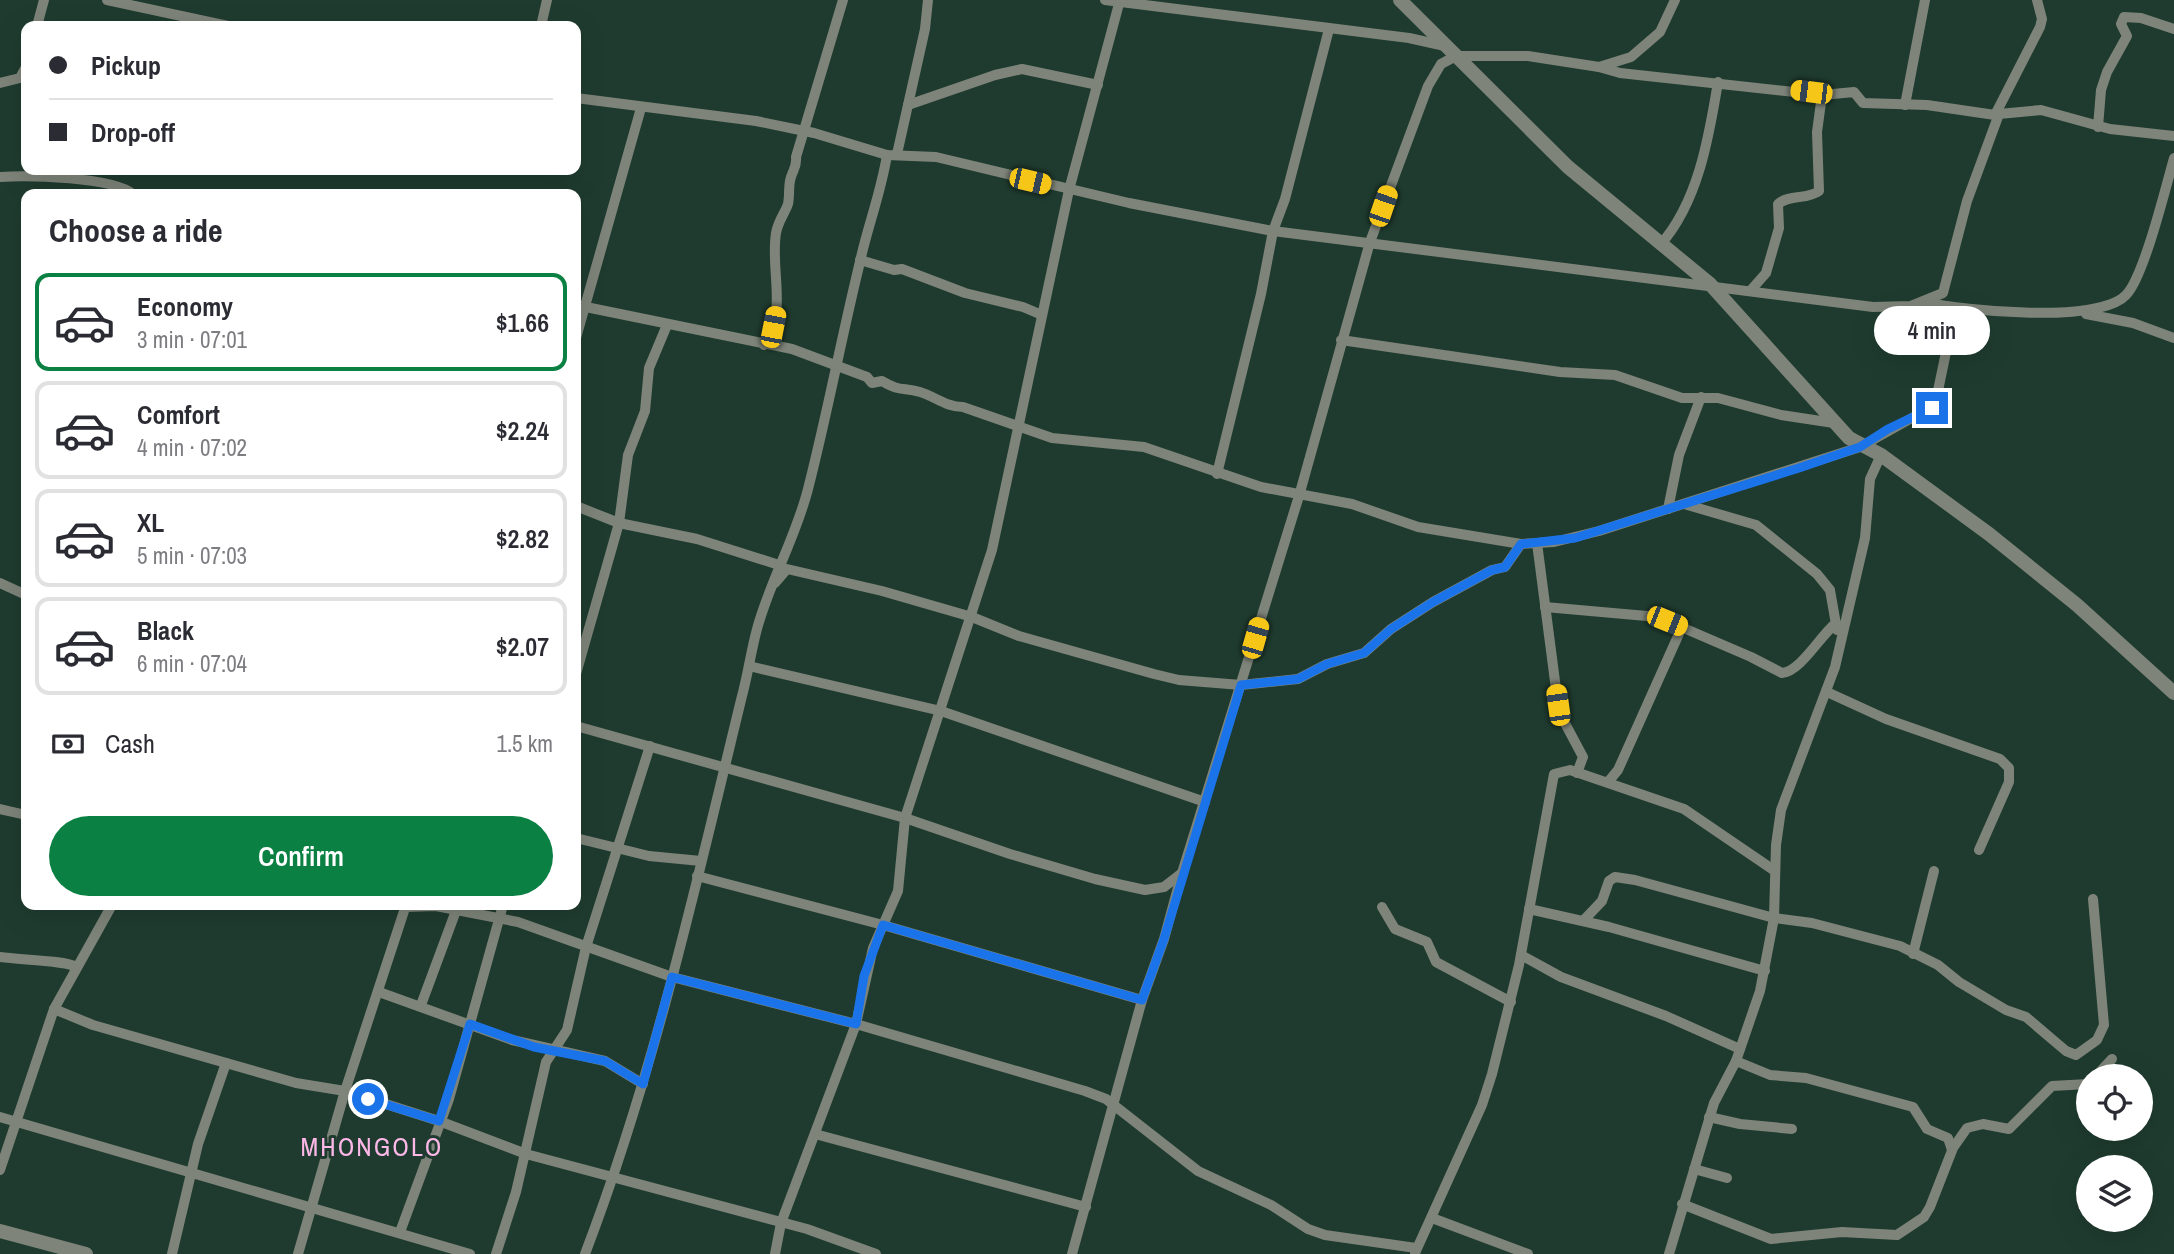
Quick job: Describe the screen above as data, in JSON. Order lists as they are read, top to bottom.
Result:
{
  "districts": ["MHONGOLO"],
  "page": {
    "banner": ["Pickup", "Drop-off"],
    "heading": "Choose a ride",
    "list": [
      {
        "name": "Economy",
        "note": "3 min · 07:01",
        "value": "$1.66"
      },
      {
        "name": "Comfort",
        "note": "4 min · 07:02",
        "value": "$2.24"
      },
      {
        "name": "XL",
        "note": "5 min · 07:03",
        "value": "$2.82"
      },
      {
        "name": "Black",
        "note": "6 min · 07:04",
        "value": "$2.07"
      }
    ],
    "bubble": "4 min",
    "pay": ["Cash", "1.5 km"],
    "buttons": "Confirm"
  }
}
